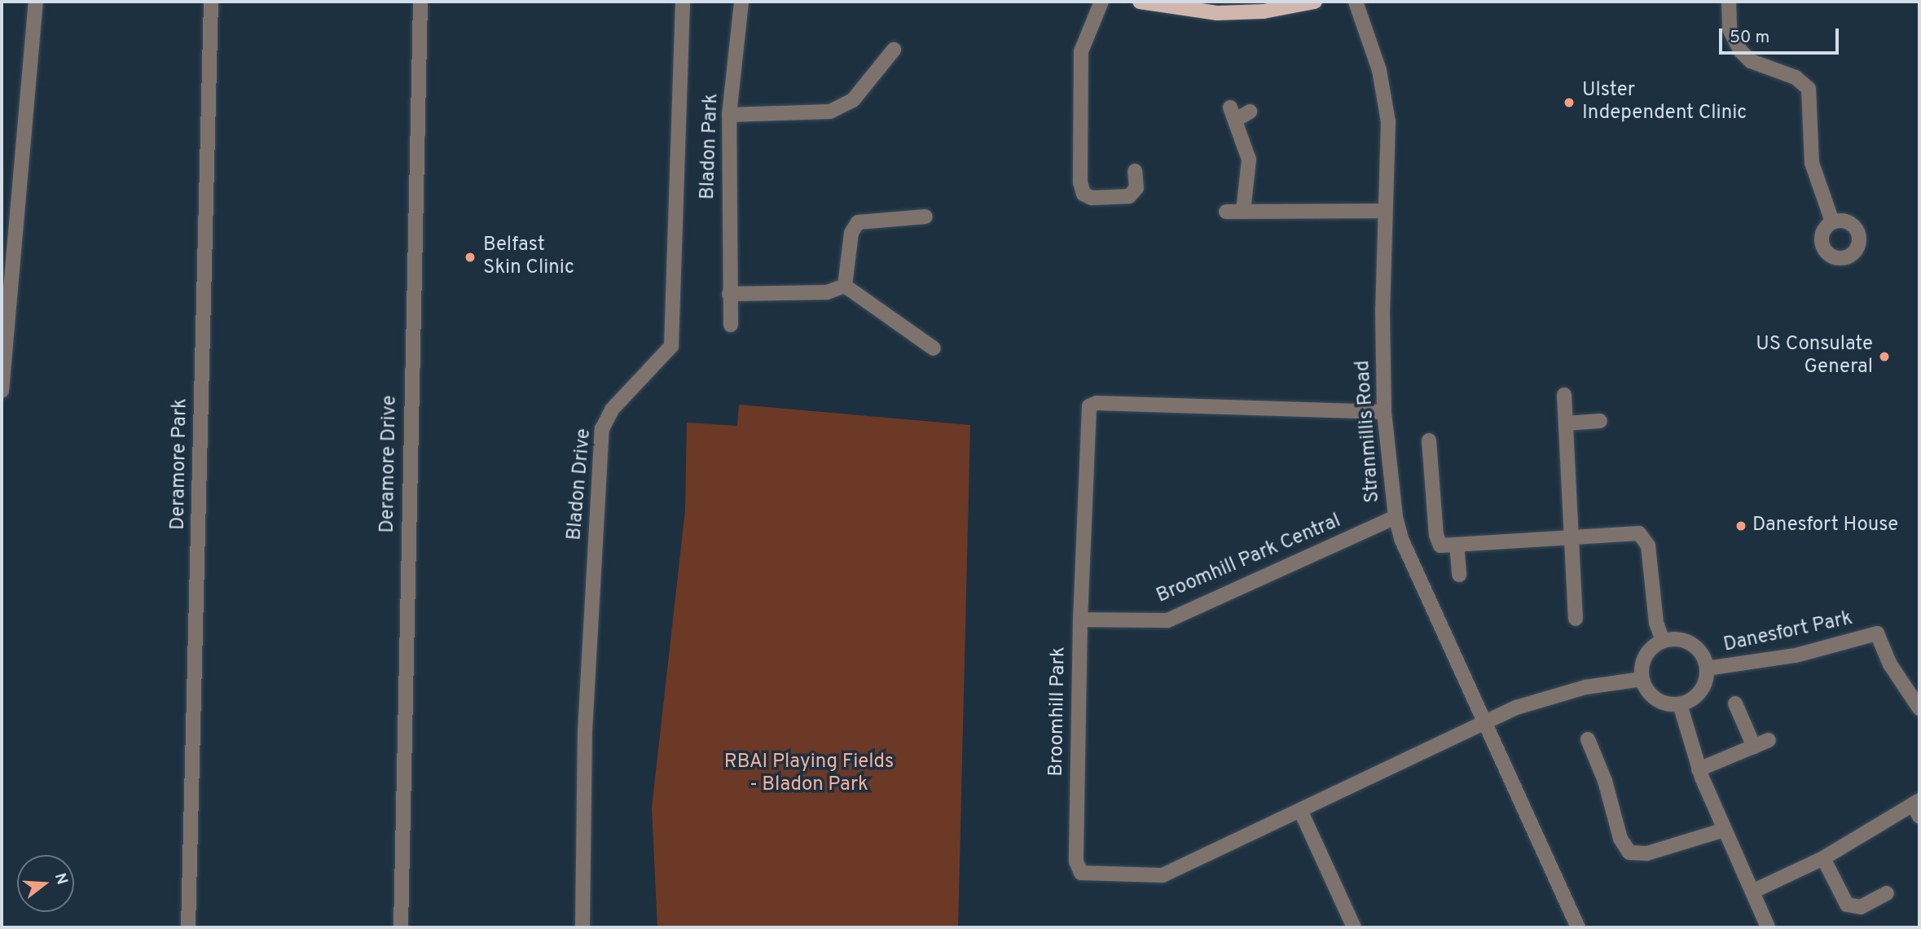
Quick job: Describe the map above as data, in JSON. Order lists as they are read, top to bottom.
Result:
{
  "streets": {
    "street": [
      "Bladon Park",
      "Stranmillis Road",
      "Deramore Park",
      "Deramore Drive",
      "Bladon Drive",
      "Broomhill Park Central",
      "Danesfort Park",
      "Broomhill Park"
    ]
  },
  "crossings": [
    ["Stranmillis Road", "Broomhill Park Central"],
    ["Stranmillis Road", "Broomhill Park"],
    ["Broomhill Park Central", "Broomhill Park"]
  ],
  "parks": ["RBAI Playing Fields - Bladon Park"],
  "places": [
    "Ulster Independent Clinic",
    "Belfast Skin Clinic",
    "US Consulate General",
    "Danesfort House"
  ],
  "scale_bar": "50 m",
  "north": "right"
}
